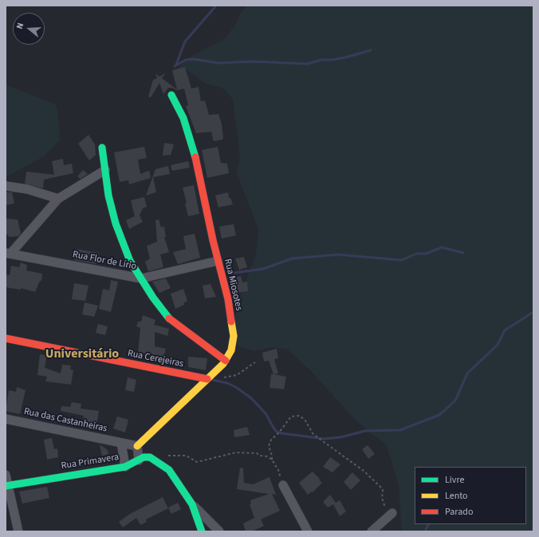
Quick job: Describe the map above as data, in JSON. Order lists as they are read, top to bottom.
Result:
{
  "streets": {
    "street": [
      "Rua Flor de Lírio",
      "Rua Miosotes",
      "Rua Cerejeiras",
      "Rua das Castanheiras",
      "Rua Primavera"
    ]
  },
  "crossings": [
    ["Rua Flor de Lírio", "Rua Miosotes"],
    ["Rua Miosotes", "Rua Cerejeiras"],
    ["Rua Miosotes", "Rua das Castanheiras"]
  ],
  "districts": ["Universitário"],
  "legend": ["Livre", "Lento", "Parado"],
  "north": "left"
}
